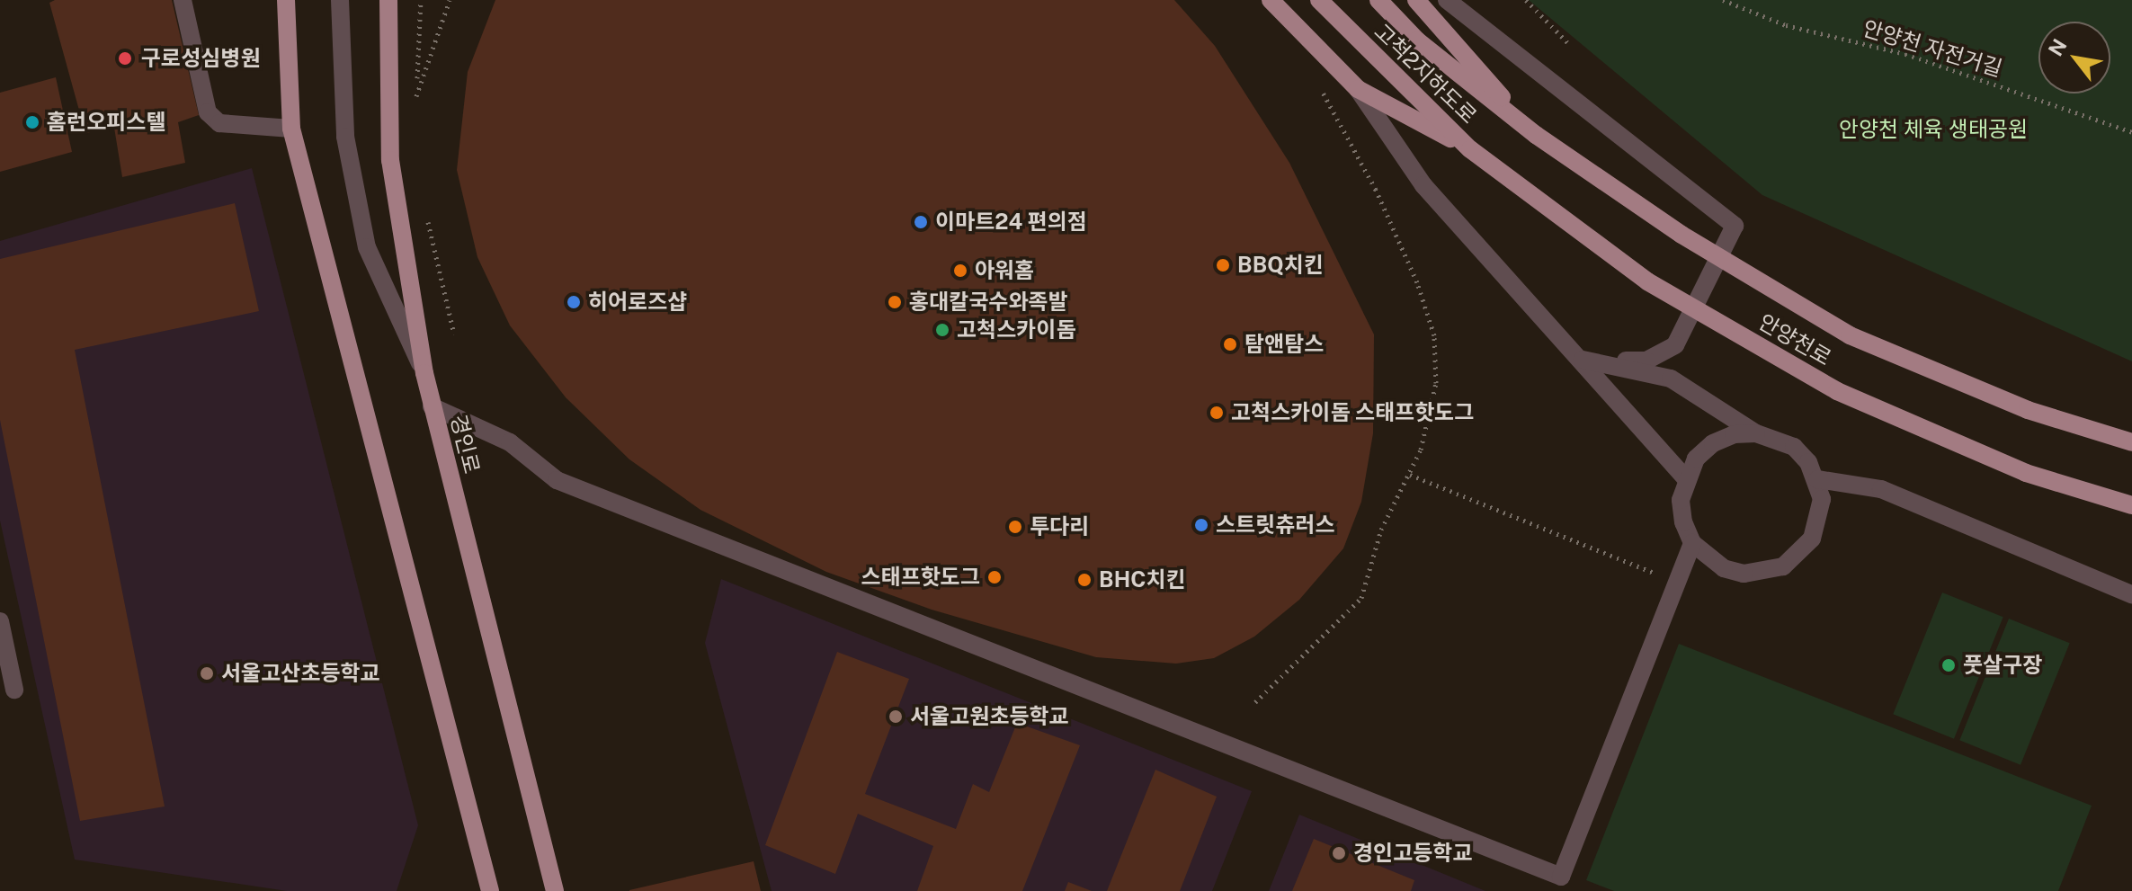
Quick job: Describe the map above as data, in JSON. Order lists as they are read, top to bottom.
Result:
{
  "streets": {
    "main road": ["고척2지하도로", "안양천로", "경인로"],
    "path": ["안양천 자전거길"]
  },
  "crossings": [
    ["고척2지하도로", "안양천로"]
  ],
  "parks": ["안양천 체육 생태공원"],
  "places": [
    "구로성심병원",
    "홈런오피스텔",
    "이마트24 편의점",
    "BBQ치킨",
    "아워홈",
    "히어로즈샵",
    "홍대칼국수와족발",
    "고척스카이돔",
    "탐앤탐스",
    "고척스카이돔 스태프핫도그",
    "스트릿츄러스",
    "투다리",
    "스태프핫도그",
    "BHC치킨",
    "풋살구장",
    "서울고산초등학교",
    "서울고원초등학교",
    "경인고등학교"
  ],
  "north": "top left"
}
